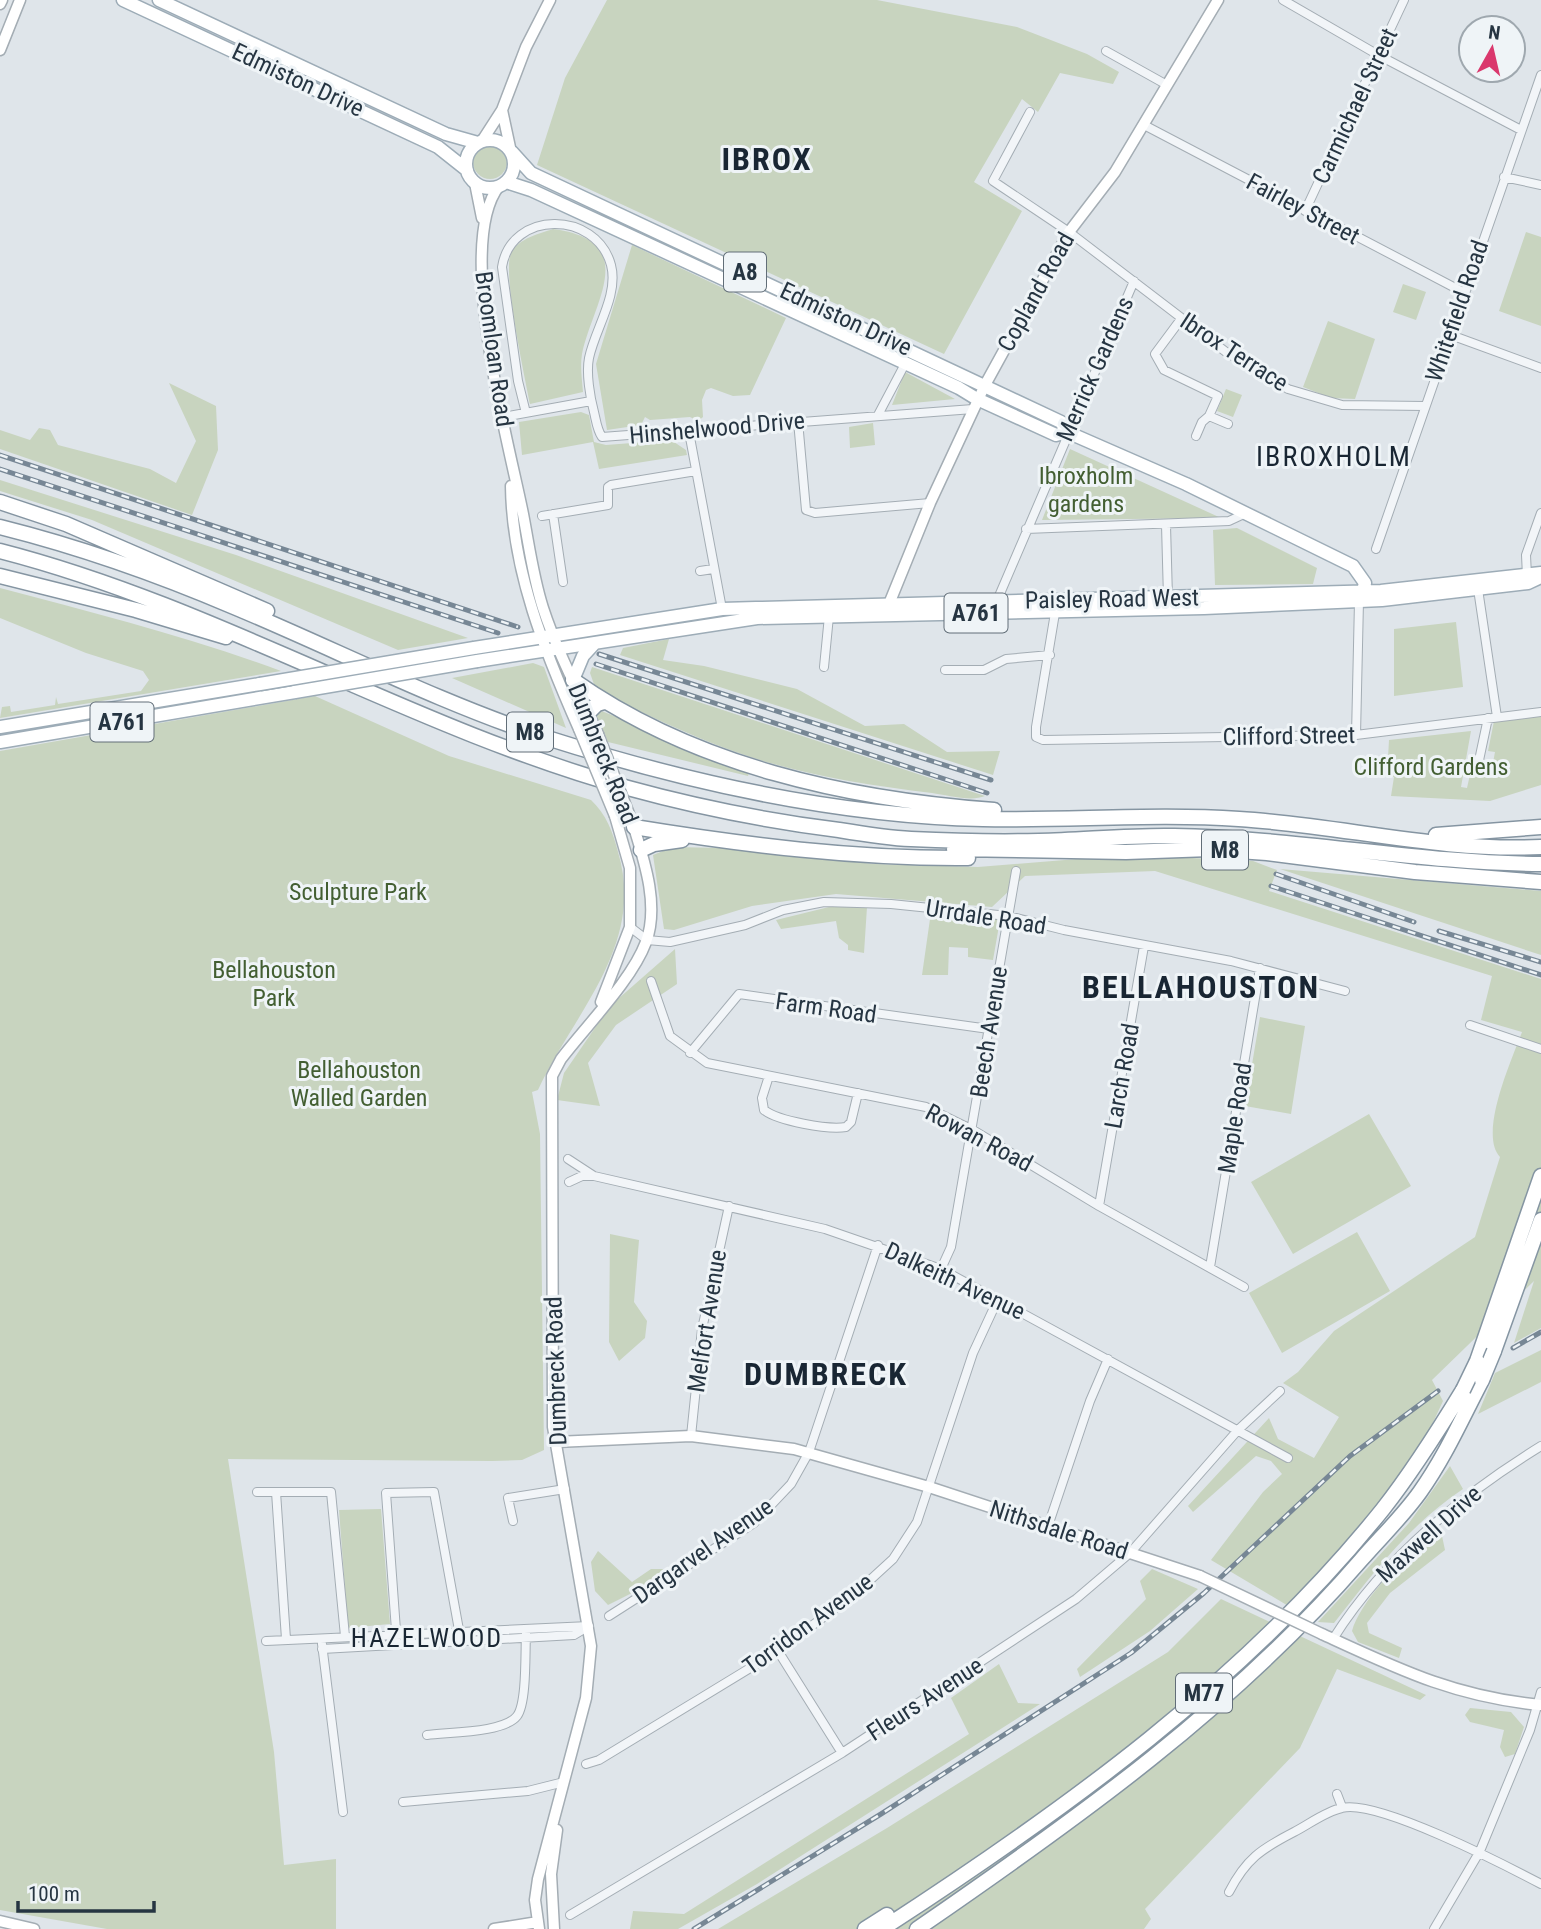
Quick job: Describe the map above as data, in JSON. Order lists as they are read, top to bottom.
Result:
{
  "streets": {
    "highway": ["M8", "M77"],
    "main road": [
      "Edmiston Drive",
      "A8",
      "Copland Road",
      "Broomloan Road",
      "Paisley Road West",
      "A761",
      "Dumbreck Road",
      "Nithsdale Road"
    ],
    "street": [
      "Carmichael Street",
      "Fairley Street",
      "Whitefield Road",
      "Ibrox Terrace",
      "Merrick Gardens",
      "Hinshelwood Drive",
      "Clifford Street",
      "Urrdale Road",
      "Farm Road",
      "Beech Avenue",
      "Larch Road",
      "Maple Road",
      "Rowan Road",
      "Dalkeith Avenue",
      "Melfort Avenue",
      "Maxwell Drive",
      "Dargarvel Avenue",
      "Torridon Avenue",
      "Fleurs Avenue"
    ]
  },
  "crossings": [
    ["Edmiston Drive", "Copland Road"],
    ["Edmiston Drive", "Broomloan Road"],
    ["Edmiston Drive", "Merrick Gardens"],
    ["Edmiston Drive", "Hinshelwood Drive"],
    ["Edmiston Drive", "Paisley Road West"],
    ["Carmichael Street", "Fairley Street"],
    ["Fairley Street", "Copland Road"],
    ["Fairley Street", "Whitefield Road"],
    ["Copland Road", "Ibrox Terrace"],
    ["Copland Road", "Hinshelwood Drive"],
    ["Copland Road", "Paisley Road West"],
    ["Whitefield Road", "Ibrox Terrace"],
    ["Broomloan Road", "Paisley Road West"],
    ["Broomloan Road", "Dumbreck Road"],
    ["Ibrox Terrace", "Merrick Gardens"],
    ["Merrick Gardens", "Paisley Road West"],
    ["Paisley Road West", "A761"],
    ["Paisley Road West", "Dumbreck Road"],
    ["M8", "Dumbreck Road"],
    ["Dumbreck Road", "Urrdale Road"],
    ["Dumbreck Road", "Nithsdale Road"],
    ["Urrdale Road", "Beech Avenue"],
    ["Urrdale Road", "Larch Road"],
    ["Urrdale Road", "Maple Road"],
    ["Farm Road", "Beech Avenue"],
    ["Farm Road", "Rowan Road"],
    ["Beech Avenue", "Rowan Road"],
    ["Beech Avenue", "Dalkeith Avenue"],
    ["Larch Road", "Rowan Road"],
    ["Maple Road", "Rowan Road"],
    ["Dalkeith Avenue", "Melfort Avenue"],
    ["Dalkeith Avenue", "Dargarvel Avenue"],
    ["Dalkeith Avenue", "Torridon Avenue"],
    ["Dalkeith Avenue", "Fleurs Avenue"],
    ["Melfort Avenue", "Nithsdale Road"],
    ["Nithsdale Road", "Maxwell Drive"],
    ["Nithsdale Road", "Dargarvel Avenue"],
    ["Nithsdale Road", "Torridon Avenue"],
    ["Nithsdale Road", "Fleurs Avenue"]
  ],
  "districts": [
    "IBROX",
    "IBROXHOLM",
    "BELLAHOUSTON",
    "DUMBRECK",
    "HAZELWOOD"
  ],
  "parks": [
    "Ibroxholm gardens",
    "Clifford Gardens",
    "Sculpture Park",
    "Bellahouston Park",
    "Bellahouston Walled Garden"
  ],
  "scale_bar": "100 m",
  "north": "top"
}
